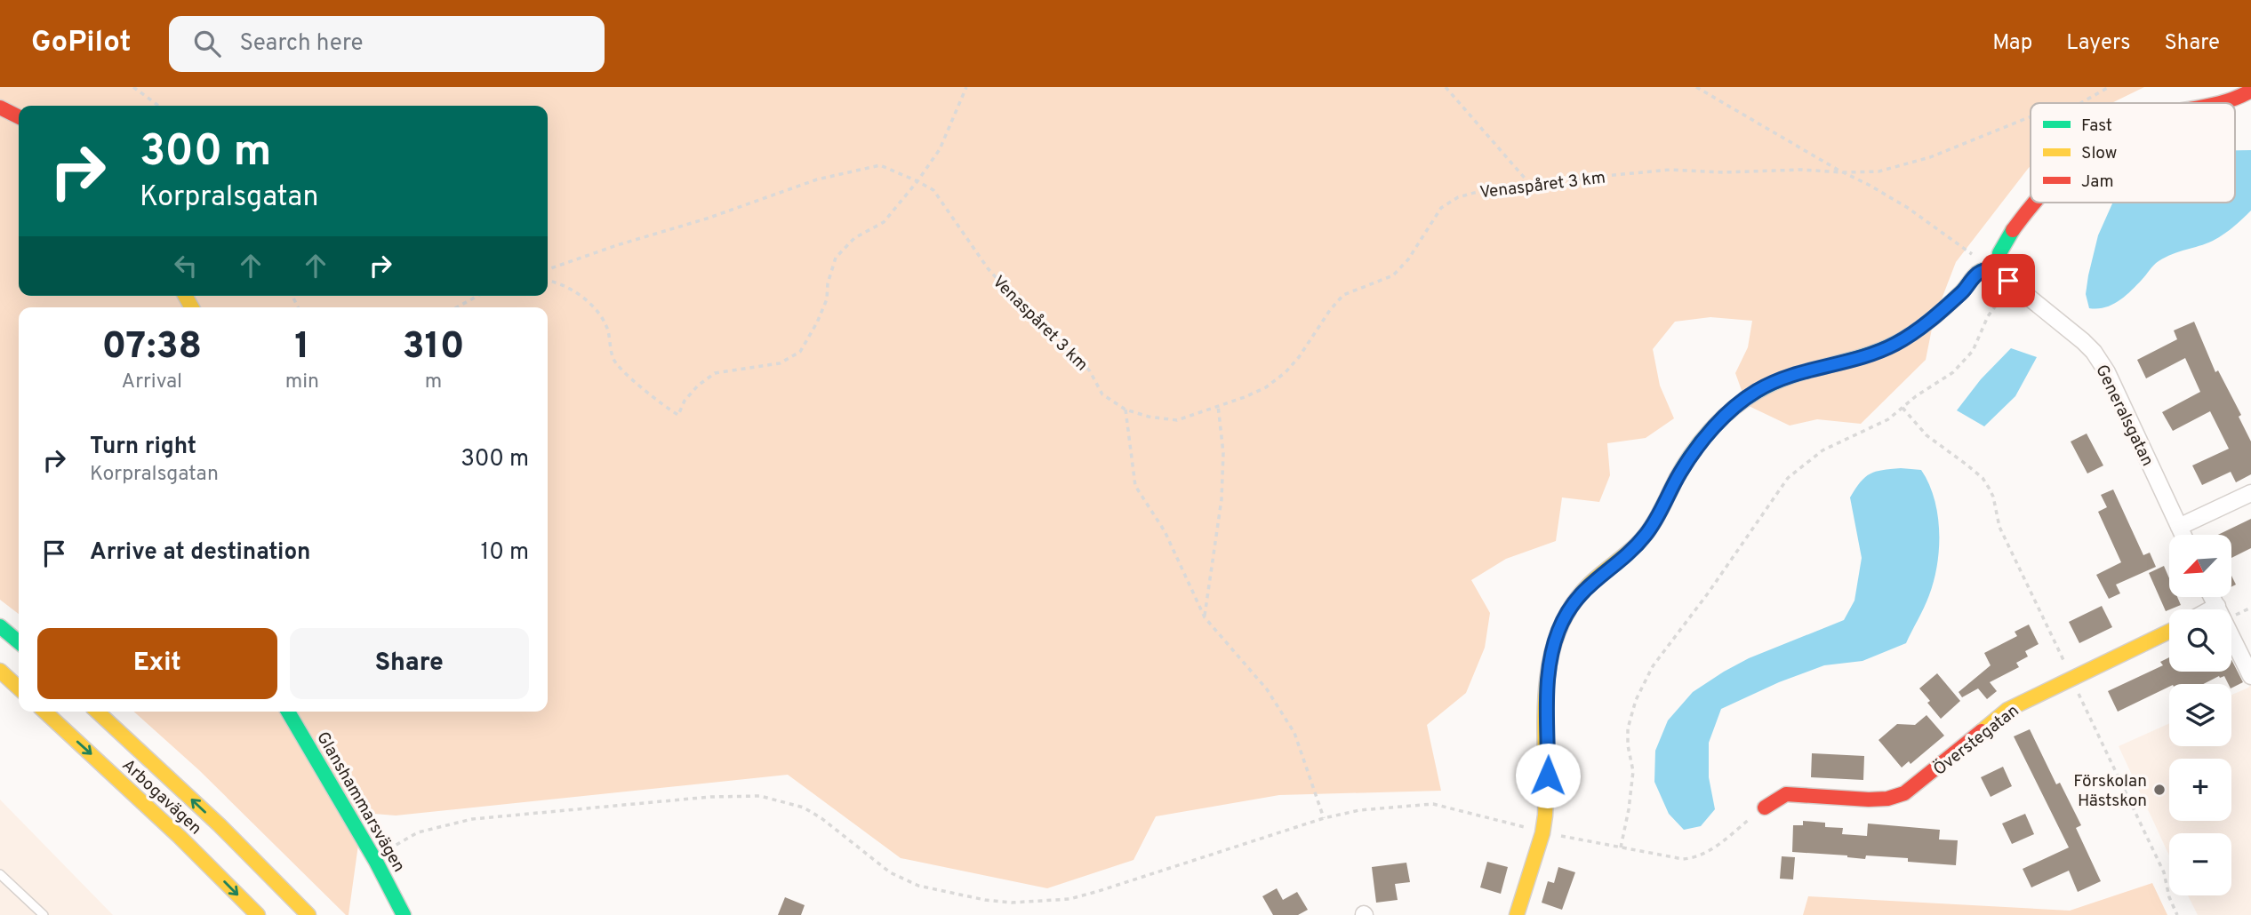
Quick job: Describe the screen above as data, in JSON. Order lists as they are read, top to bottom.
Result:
{
  "streets": {
    "main road": ["Överstegatan", "Arbogavägen", "Glanshammarsvägen"],
    "street": ["Generalsgatan"],
    "path": ["Venaspåret 3 km"]
  },
  "places": ["Förskolan Hästskon"],
  "legend": ["Fast", "Slow", "Jam"],
  "north": "bottom left",
  "page": {
    "header": "GoPilot",
    "search": "Search here",
    "nav": ["Map", "Layers", "Share"],
    "turn": ["300 m", "Korpralsgatan"],
    "eta": [
      "07:38",
      "Arrival",
      "1",
      "min",
      "310",
      "m"
    ],
    "list": [
      {
        "name": "Turn right",
        "note": "Korpralsgatan",
        "value": "300 m"
      },
      {
        "name": "Arrive at destination",
        "value": "10 m"
      }
    ],
    "map_buttons": ["+", "−"],
    "buttons": ["Exit", "Share"]
  }
}
